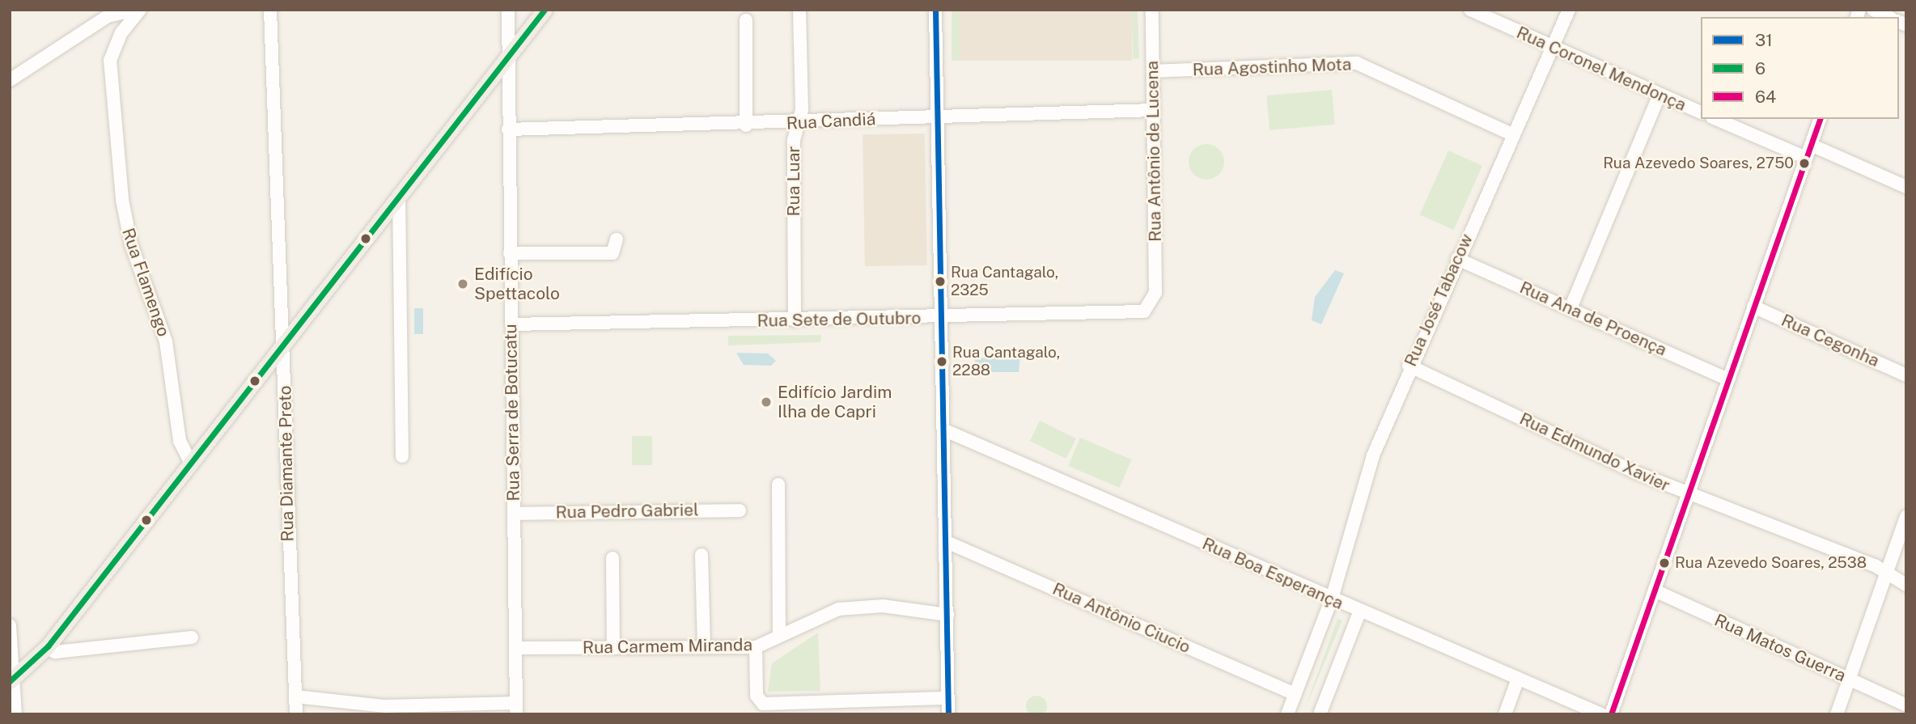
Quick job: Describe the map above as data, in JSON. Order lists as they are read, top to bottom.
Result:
{
  "streets": {
    "street": [
      "Rua Agostinho Mota",
      "Rua Coronel Mendonça",
      "Rua Candiá",
      "Rua Antônio de Lucena",
      "Rua Luar",
      "Rua Flamengo",
      "Rua José Tabacow",
      "Rua Ana de Proença",
      "Rua Sete de Outubro",
      "Rua Cegonha",
      "Rua Serra de Botucatu",
      "Rua Edmundo Xavier",
      "Rua Diamante Preto",
      "Rua Pedro Gabriel",
      "Rua Boa Esperança",
      "Rua Antônio Ciucio",
      "Rua Carmem Miranda",
      "Rua Matos Guerra"
    ]
  },
  "crossings": [
    ["Rua Agostinho Mota", "Rua Antônio de Lucena"],
    ["Rua Agostinho Mota", "Rua José Tabacow"],
    ["Rua Coronel Mendonça", "Rua José Tabacow"],
    ["Rua Candiá", "Rua Antônio de Lucena"],
    ["Rua Candiá", "Rua Luar"],
    ["Rua Candiá", "Rua Serra de Botucatu"],
    ["Rua Antônio de Lucena", "Rua Sete de Outubro"],
    ["Rua Luar", "Rua Sete de Outubro"],
    ["Rua José Tabacow", "Rua Ana de Proença"],
    ["Rua José Tabacow", "Rua Edmundo Xavier"],
    ["Rua José Tabacow", "Rua Boa Esperança"],
    ["Rua José Tabacow", "Rua Antônio Ciucio"],
    ["Rua Sete de Outubro", "Rua Serra de Botucatu"],
    ["Rua Serra de Botucatu", "Rua Pedro Gabriel"],
    ["Rua Serra de Botucatu", "Rua Carmem Miranda"]
  ],
  "places": [
    "Rua Azevedo Soares, 2750",
    "Rua Cantagalo, 2325",
    "Edifício Spettacolo",
    "Rua Cantagalo, 2288",
    "Edifício Jardim Ilha de Capri",
    "Rua Azevedo Soares, 2538"
  ],
  "lines": ["transit line 31", "transit line 6", "transit line 64"],
  "legend": ["31", "6", "64"]
}
